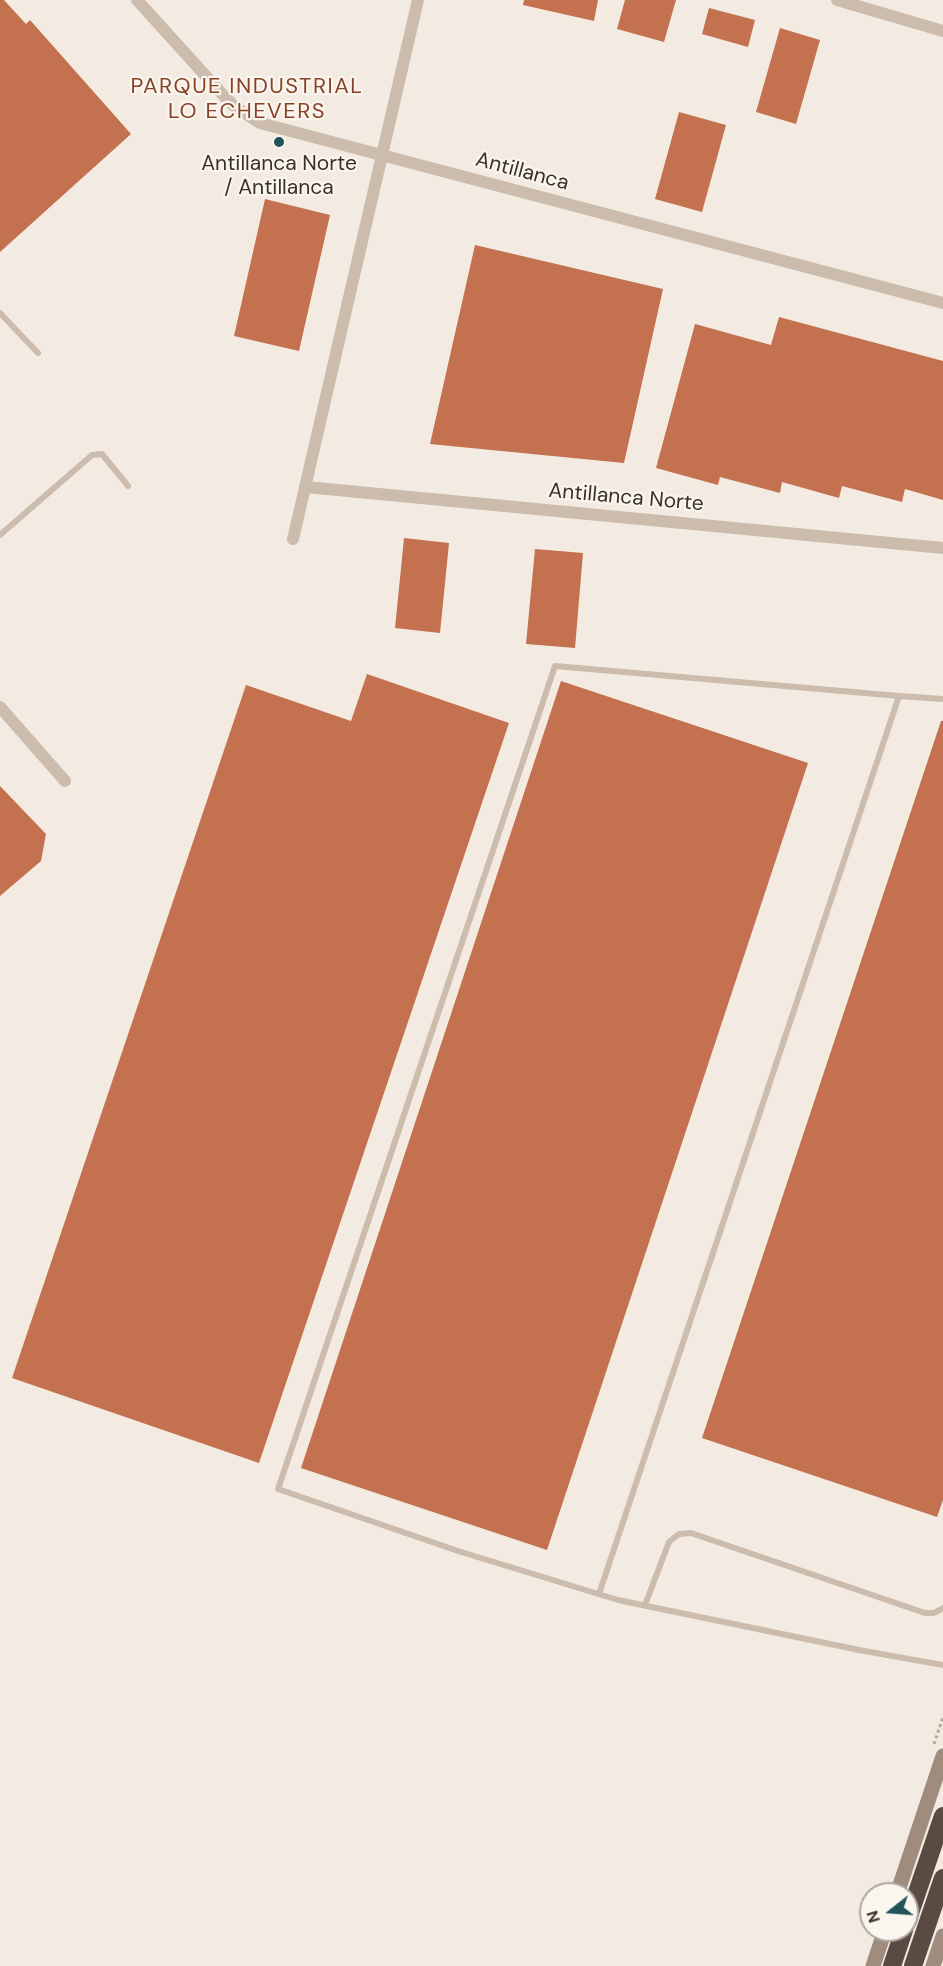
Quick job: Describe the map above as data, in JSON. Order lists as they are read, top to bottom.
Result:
{
  "streets": {
    "street": ["Antillanca", "Antillanca Norte"]
  },
  "districts": ["PARQUE INDUSTRIAL LO ECHEVERS"],
  "places": ["Antillanca Norte / Antillanca"],
  "north": "left"
}
